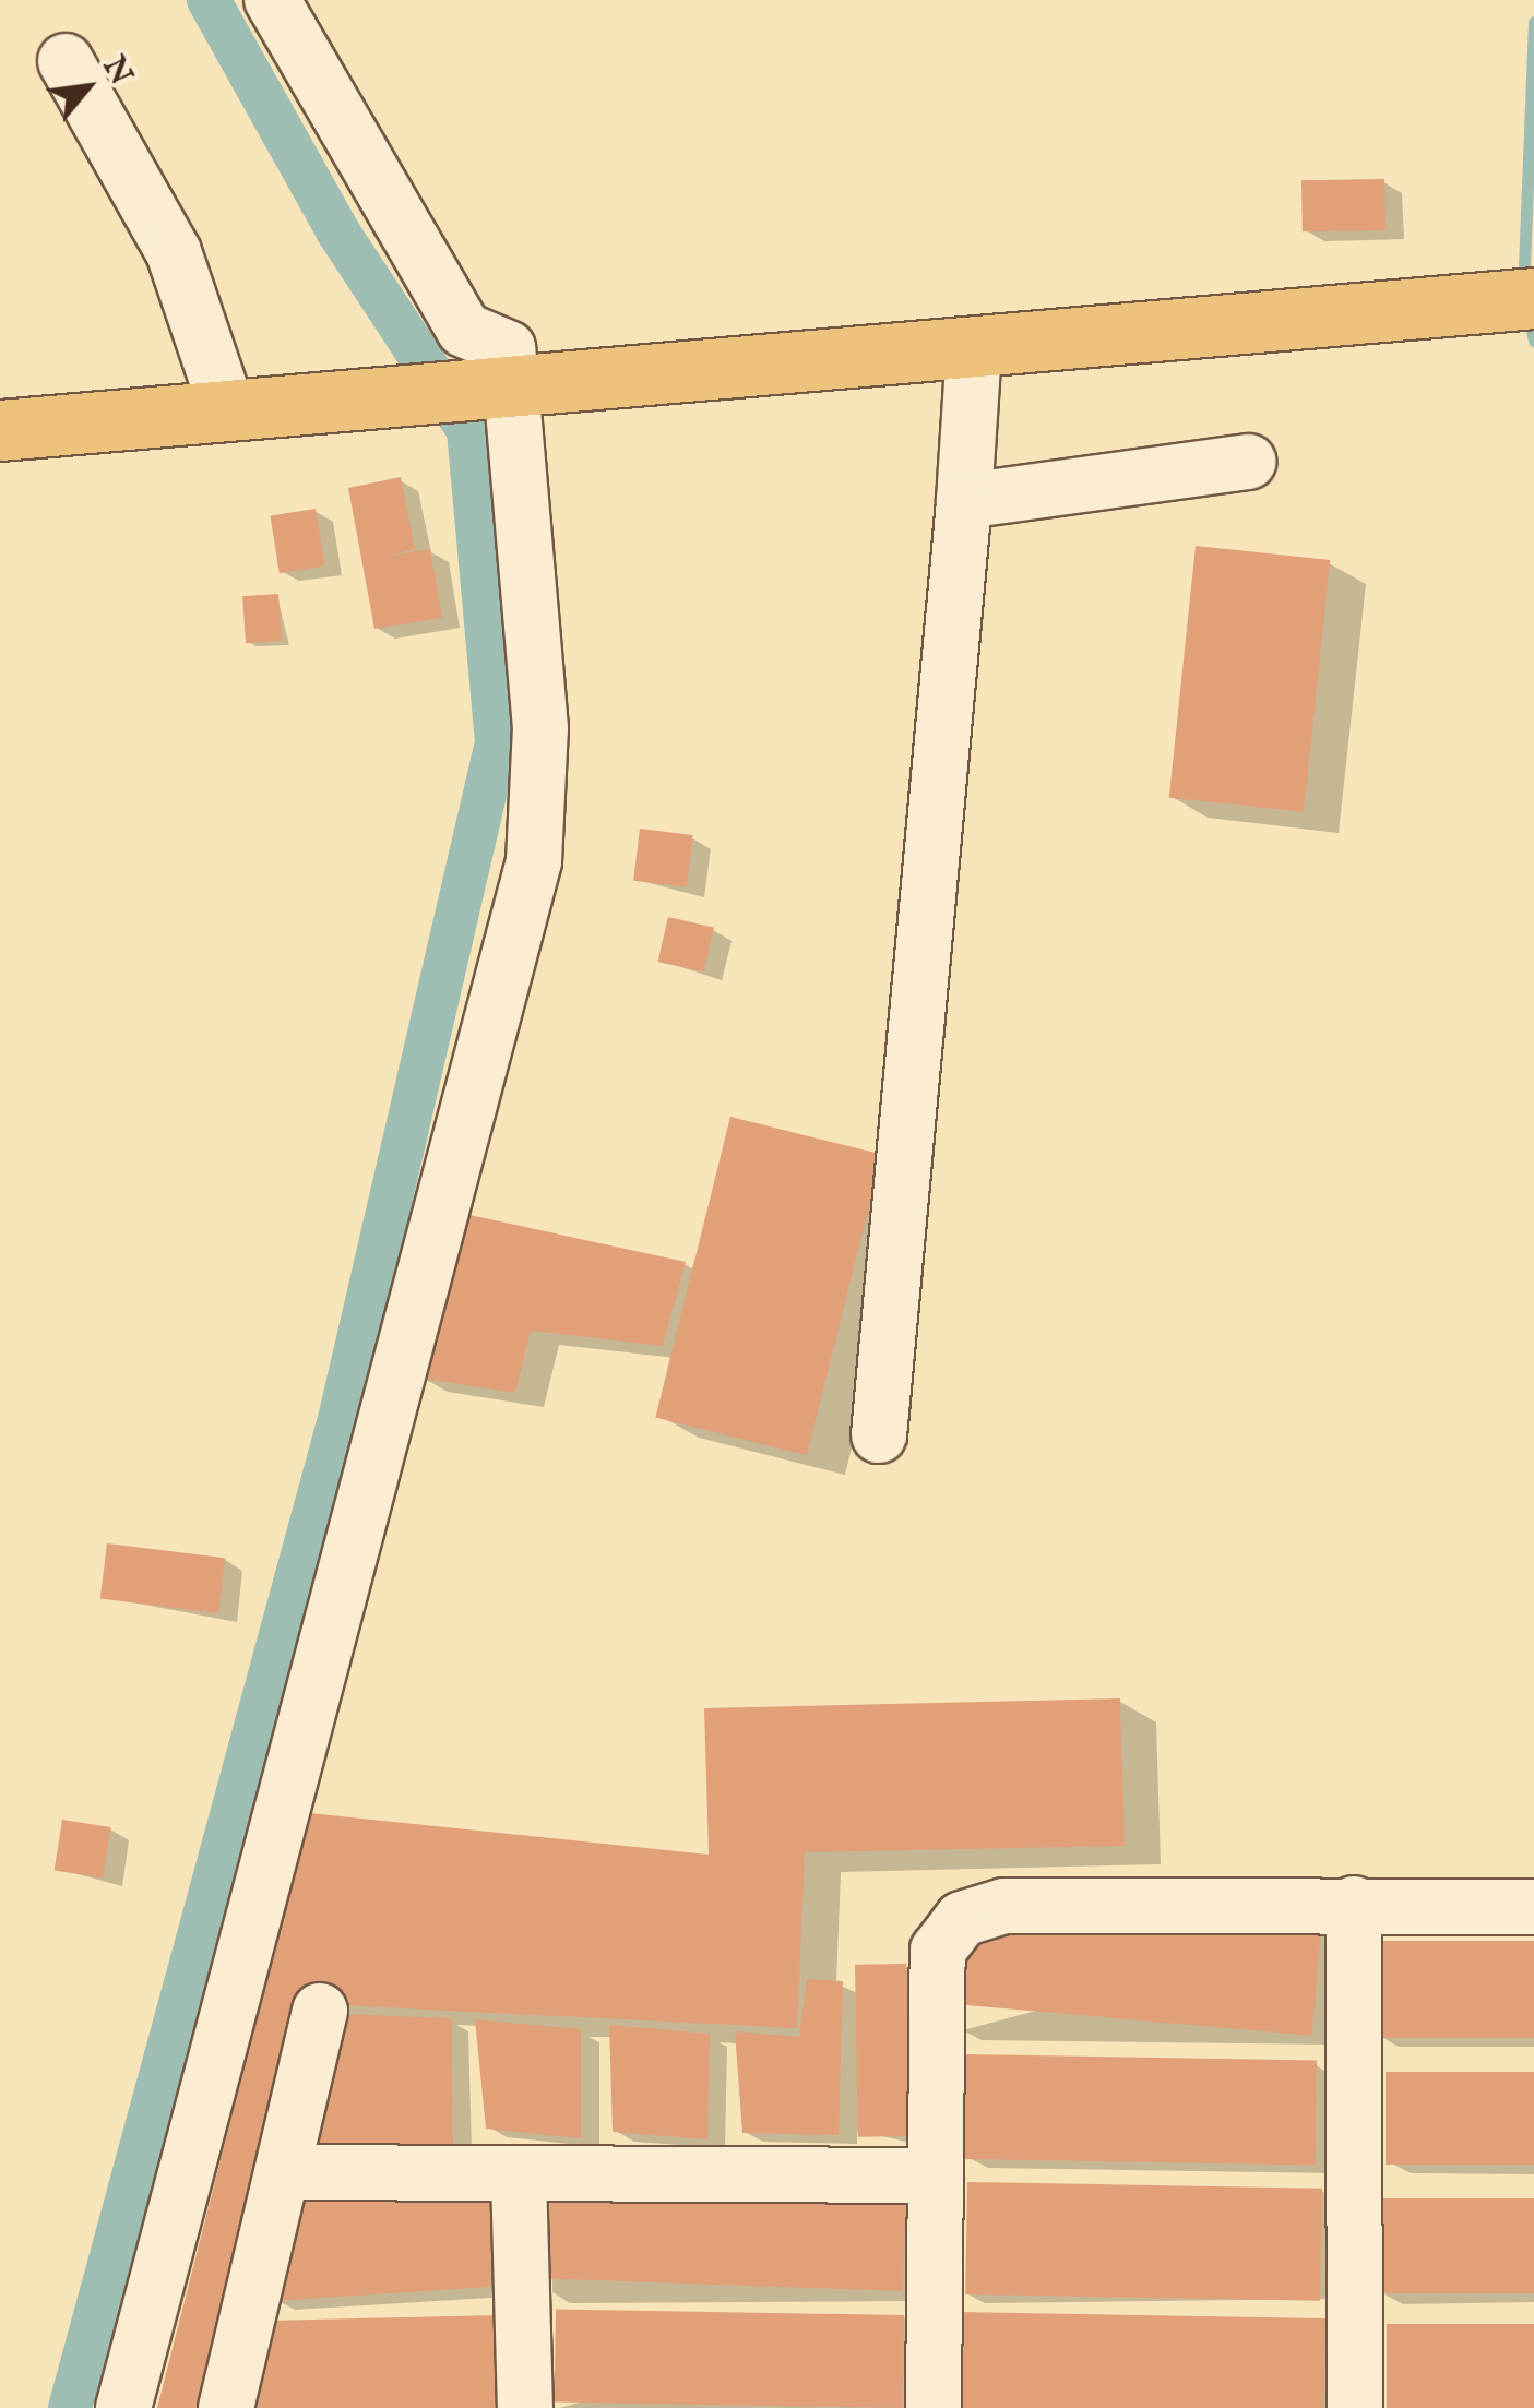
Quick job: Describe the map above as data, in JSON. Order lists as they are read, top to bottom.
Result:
{
  "north": "top right"
}
